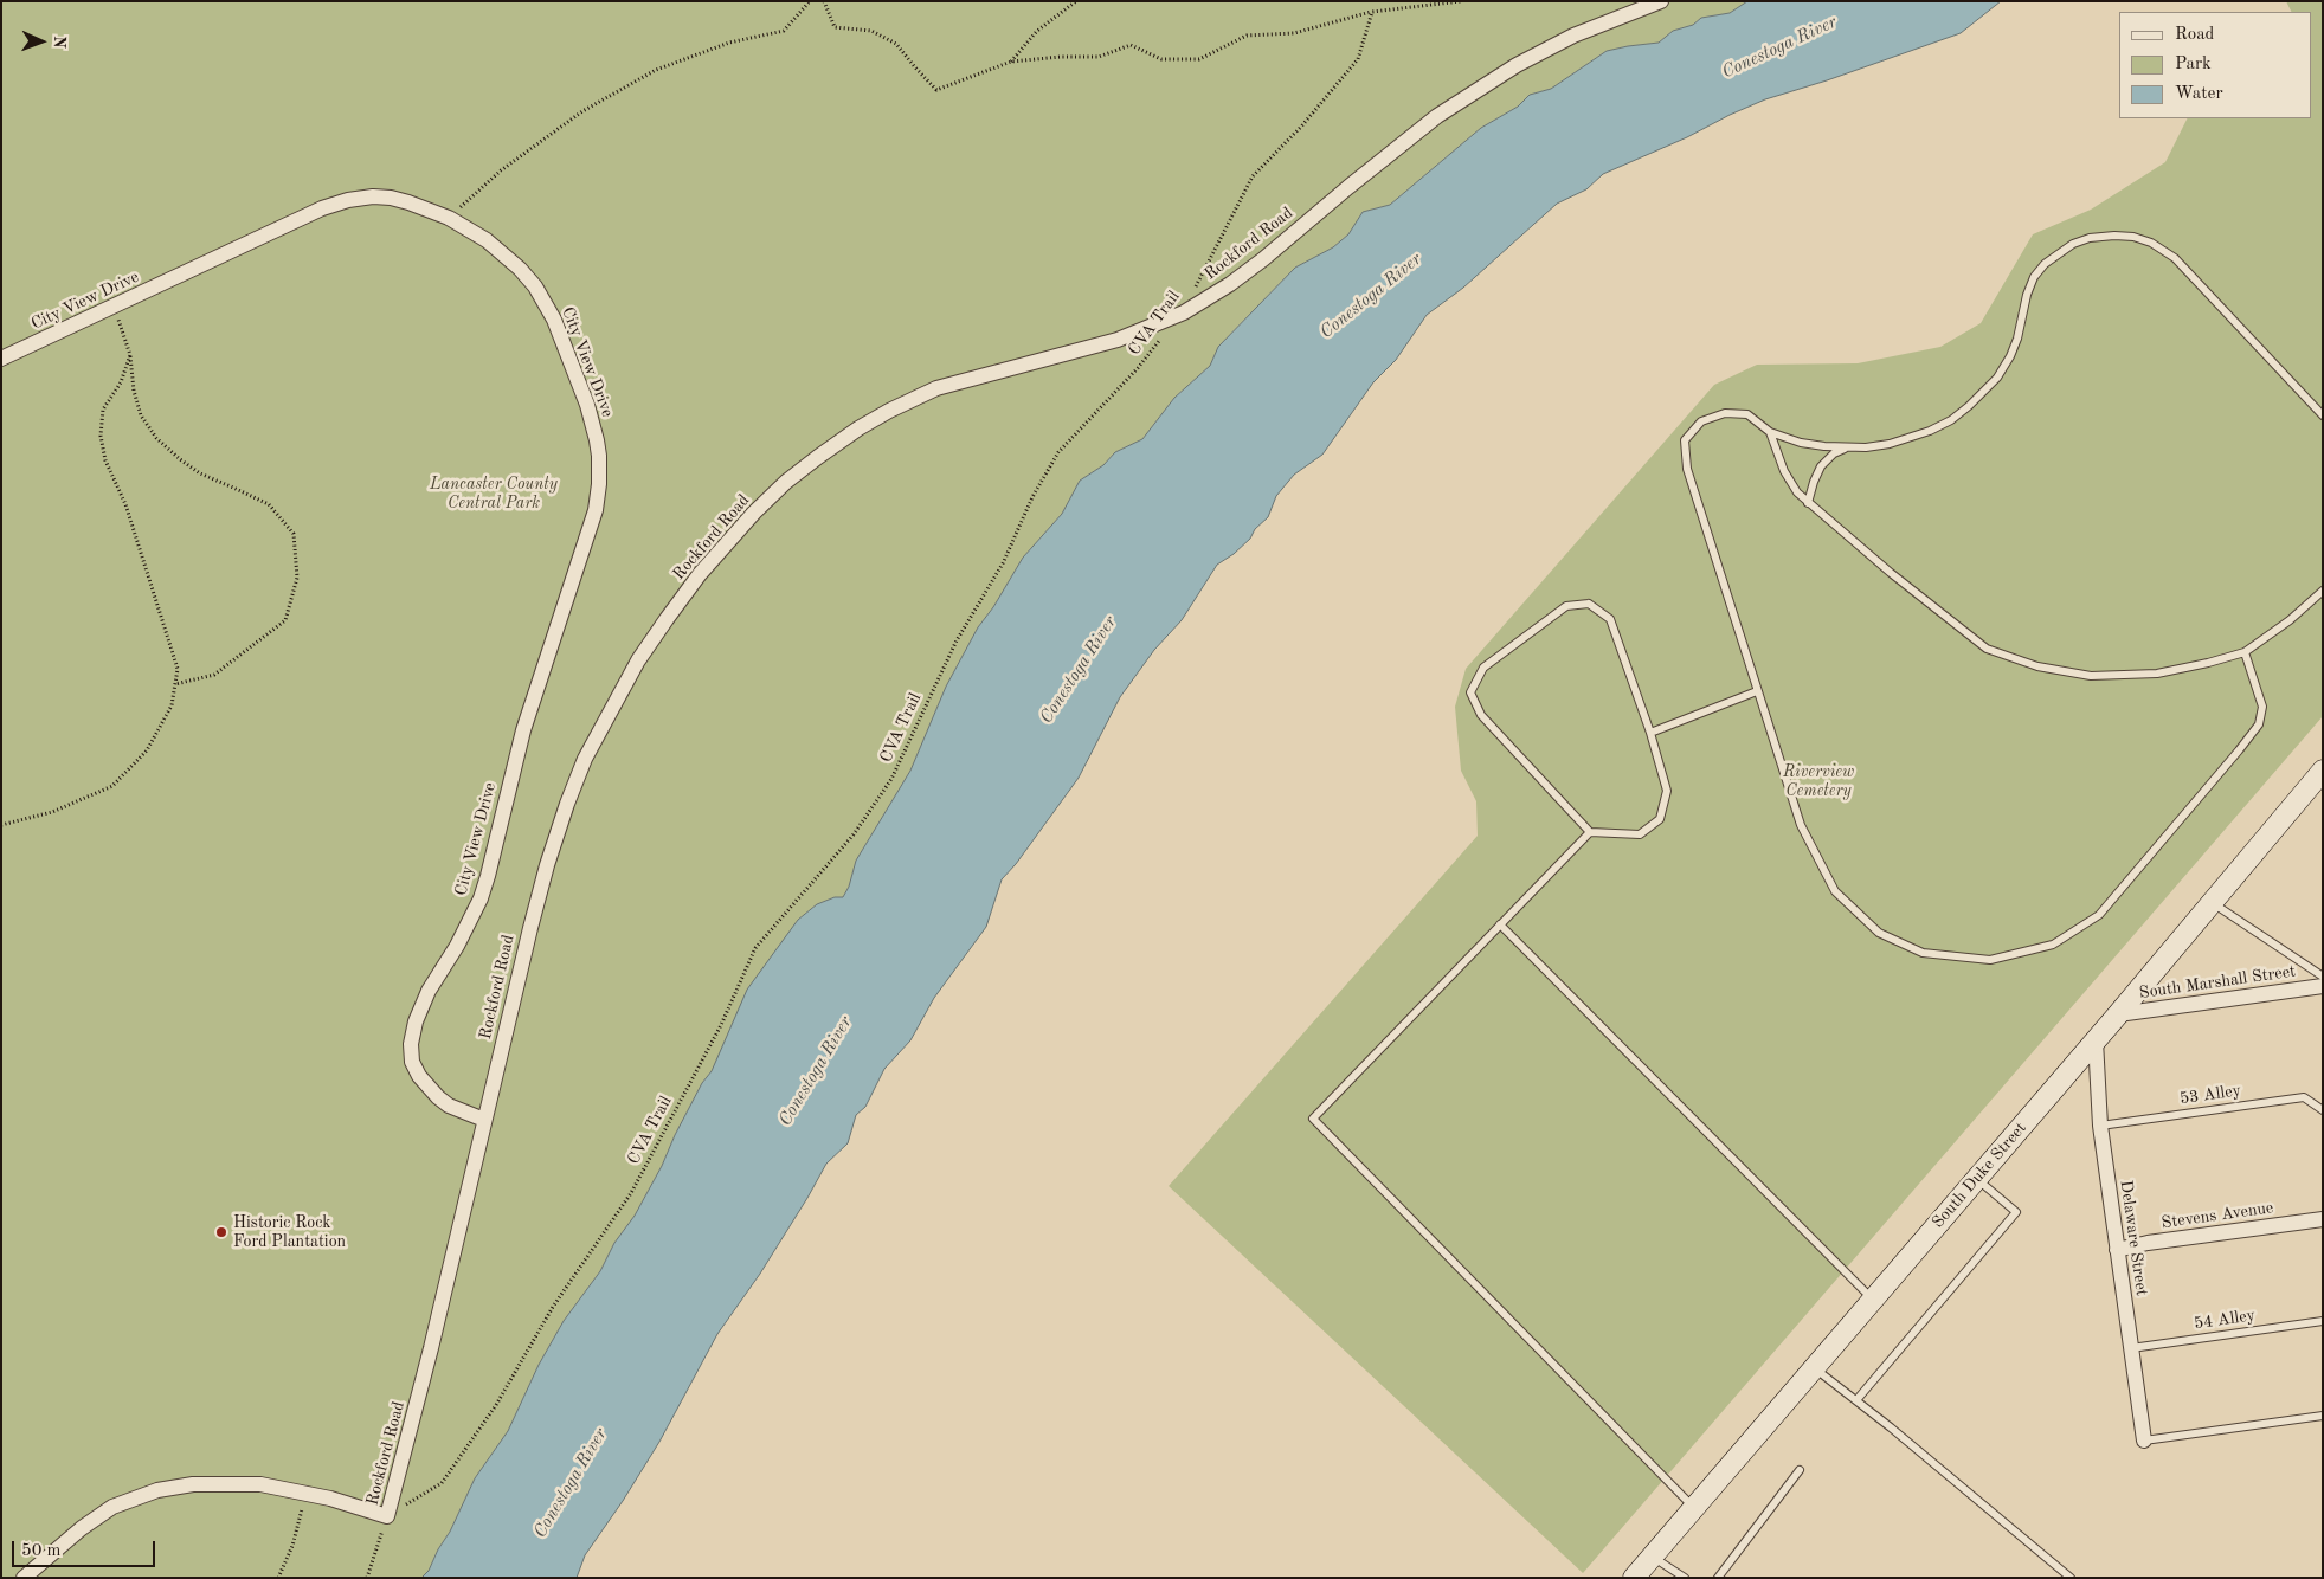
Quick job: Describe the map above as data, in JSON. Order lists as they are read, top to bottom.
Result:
{
  "streets": {
    "main road": ["South Duke Street"],
    "street": [
      "Rockford Road",
      "City View Drive",
      "South Marshall Street",
      "Stevens Avenue",
      "Delaware Street"
    ],
    "lane": ["53 Alley", "54 Alley"],
    "path": ["CVA Trail"]
  },
  "crossings": [
    ["Rockford Road", "City View Drive"],
    ["Rockford Road", "CVA Trail"],
    ["South Marshall Street", "South Duke Street"],
    ["53 Alley", "Delaware Street"],
    ["South Duke Street", "Delaware Street"],
    ["Stevens Avenue", "Delaware Street"],
    ["Delaware Street", "54 Alley"]
  ],
  "water": ["Conestoga River"],
  "parks": ["Lancaster County Central Park", "Riverview Cemetery"],
  "places": ["Historic Rock Ford Plantation"],
  "legend": ["Road", "Park", "Water"],
  "scale_bar": "50 m",
  "north": "right"
}
